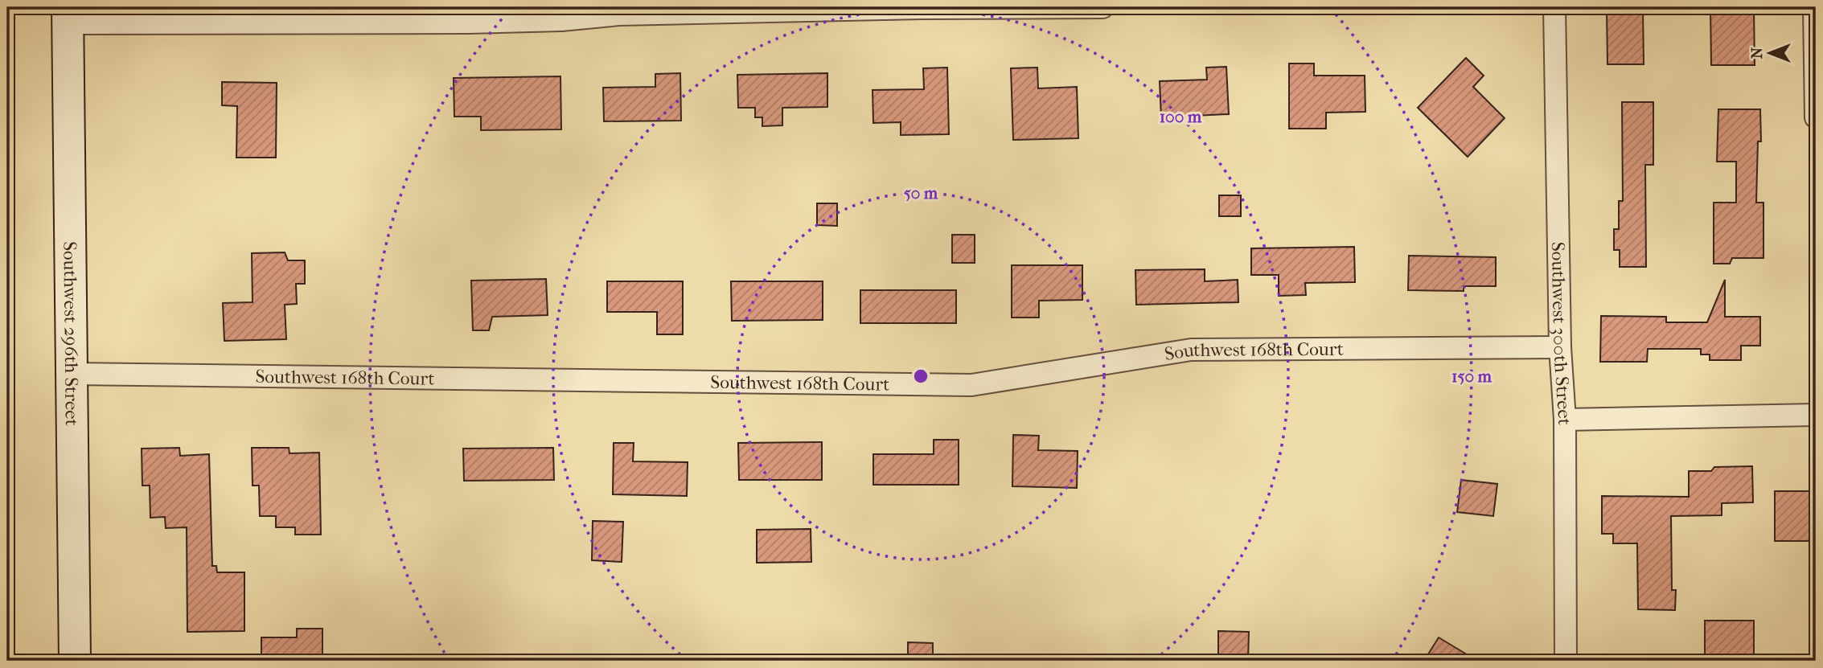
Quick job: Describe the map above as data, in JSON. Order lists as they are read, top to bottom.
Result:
{
  "streets": {
    "street": ["Southwest 300th Street", "Southwest 296th Street", "Southwest 168th Court"]
  },
  "crossings": [
    ["Southwest 300th Street", "Southwest 168th Court"],
    ["Southwest 296th Street", "Southwest 168th Court"]
  ],
  "north": "left",
  "rings": ["100 m", "50 m", "150 m"]
}
